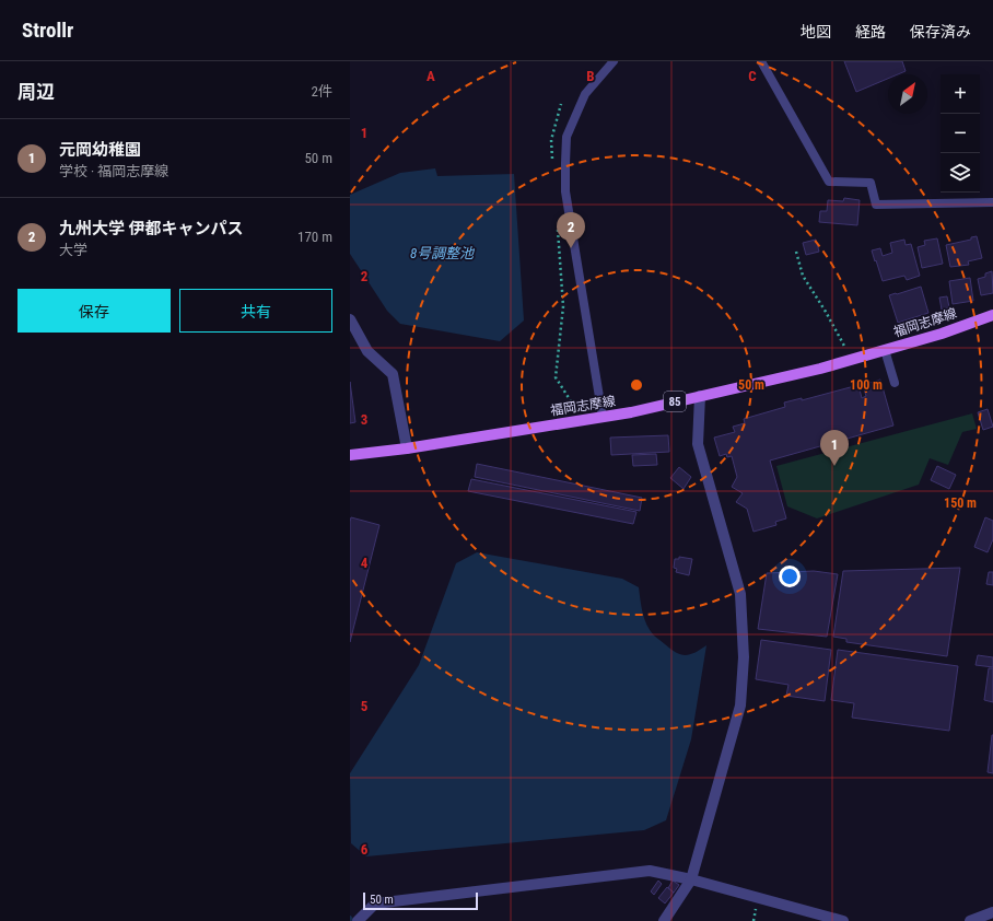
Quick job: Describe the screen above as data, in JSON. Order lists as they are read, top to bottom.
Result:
{
  "streets": {
    "main road": ["福岡志摩線", "85"]
  },
  "water": ["8号調整池"],
  "scale_bar": "50 m",
  "north": "top right",
  "page": {
    "header": "Strollr",
    "nav": ["地図", "経路", "保存済み"],
    "heading": ["周辺", "2件"],
    "map_buttons": ["+", "−"],
    "list": [
      {
        "mark": "1",
        "name": "元岡幼稚園",
        "note": "学校 · 福岡志摩線",
        "value": "50 m"
      },
      {
        "mark": "2",
        "name": "九州大学 伊都キャンパス",
        "note": "大学",
        "value": "170 m"
      }
    ],
    "pins": ["2", "1"],
    "buttons": ["保存", "共有"],
    "scale": "50 m"
  },
  "grid": {
    "columns": ["A", "B", "C"],
    "rows": [
      "1",
      "2",
      "3",
      "4",
      "5",
      "6"
    ]
  },
  "rings": ["50 m", "100 m", "150 m"]
}
